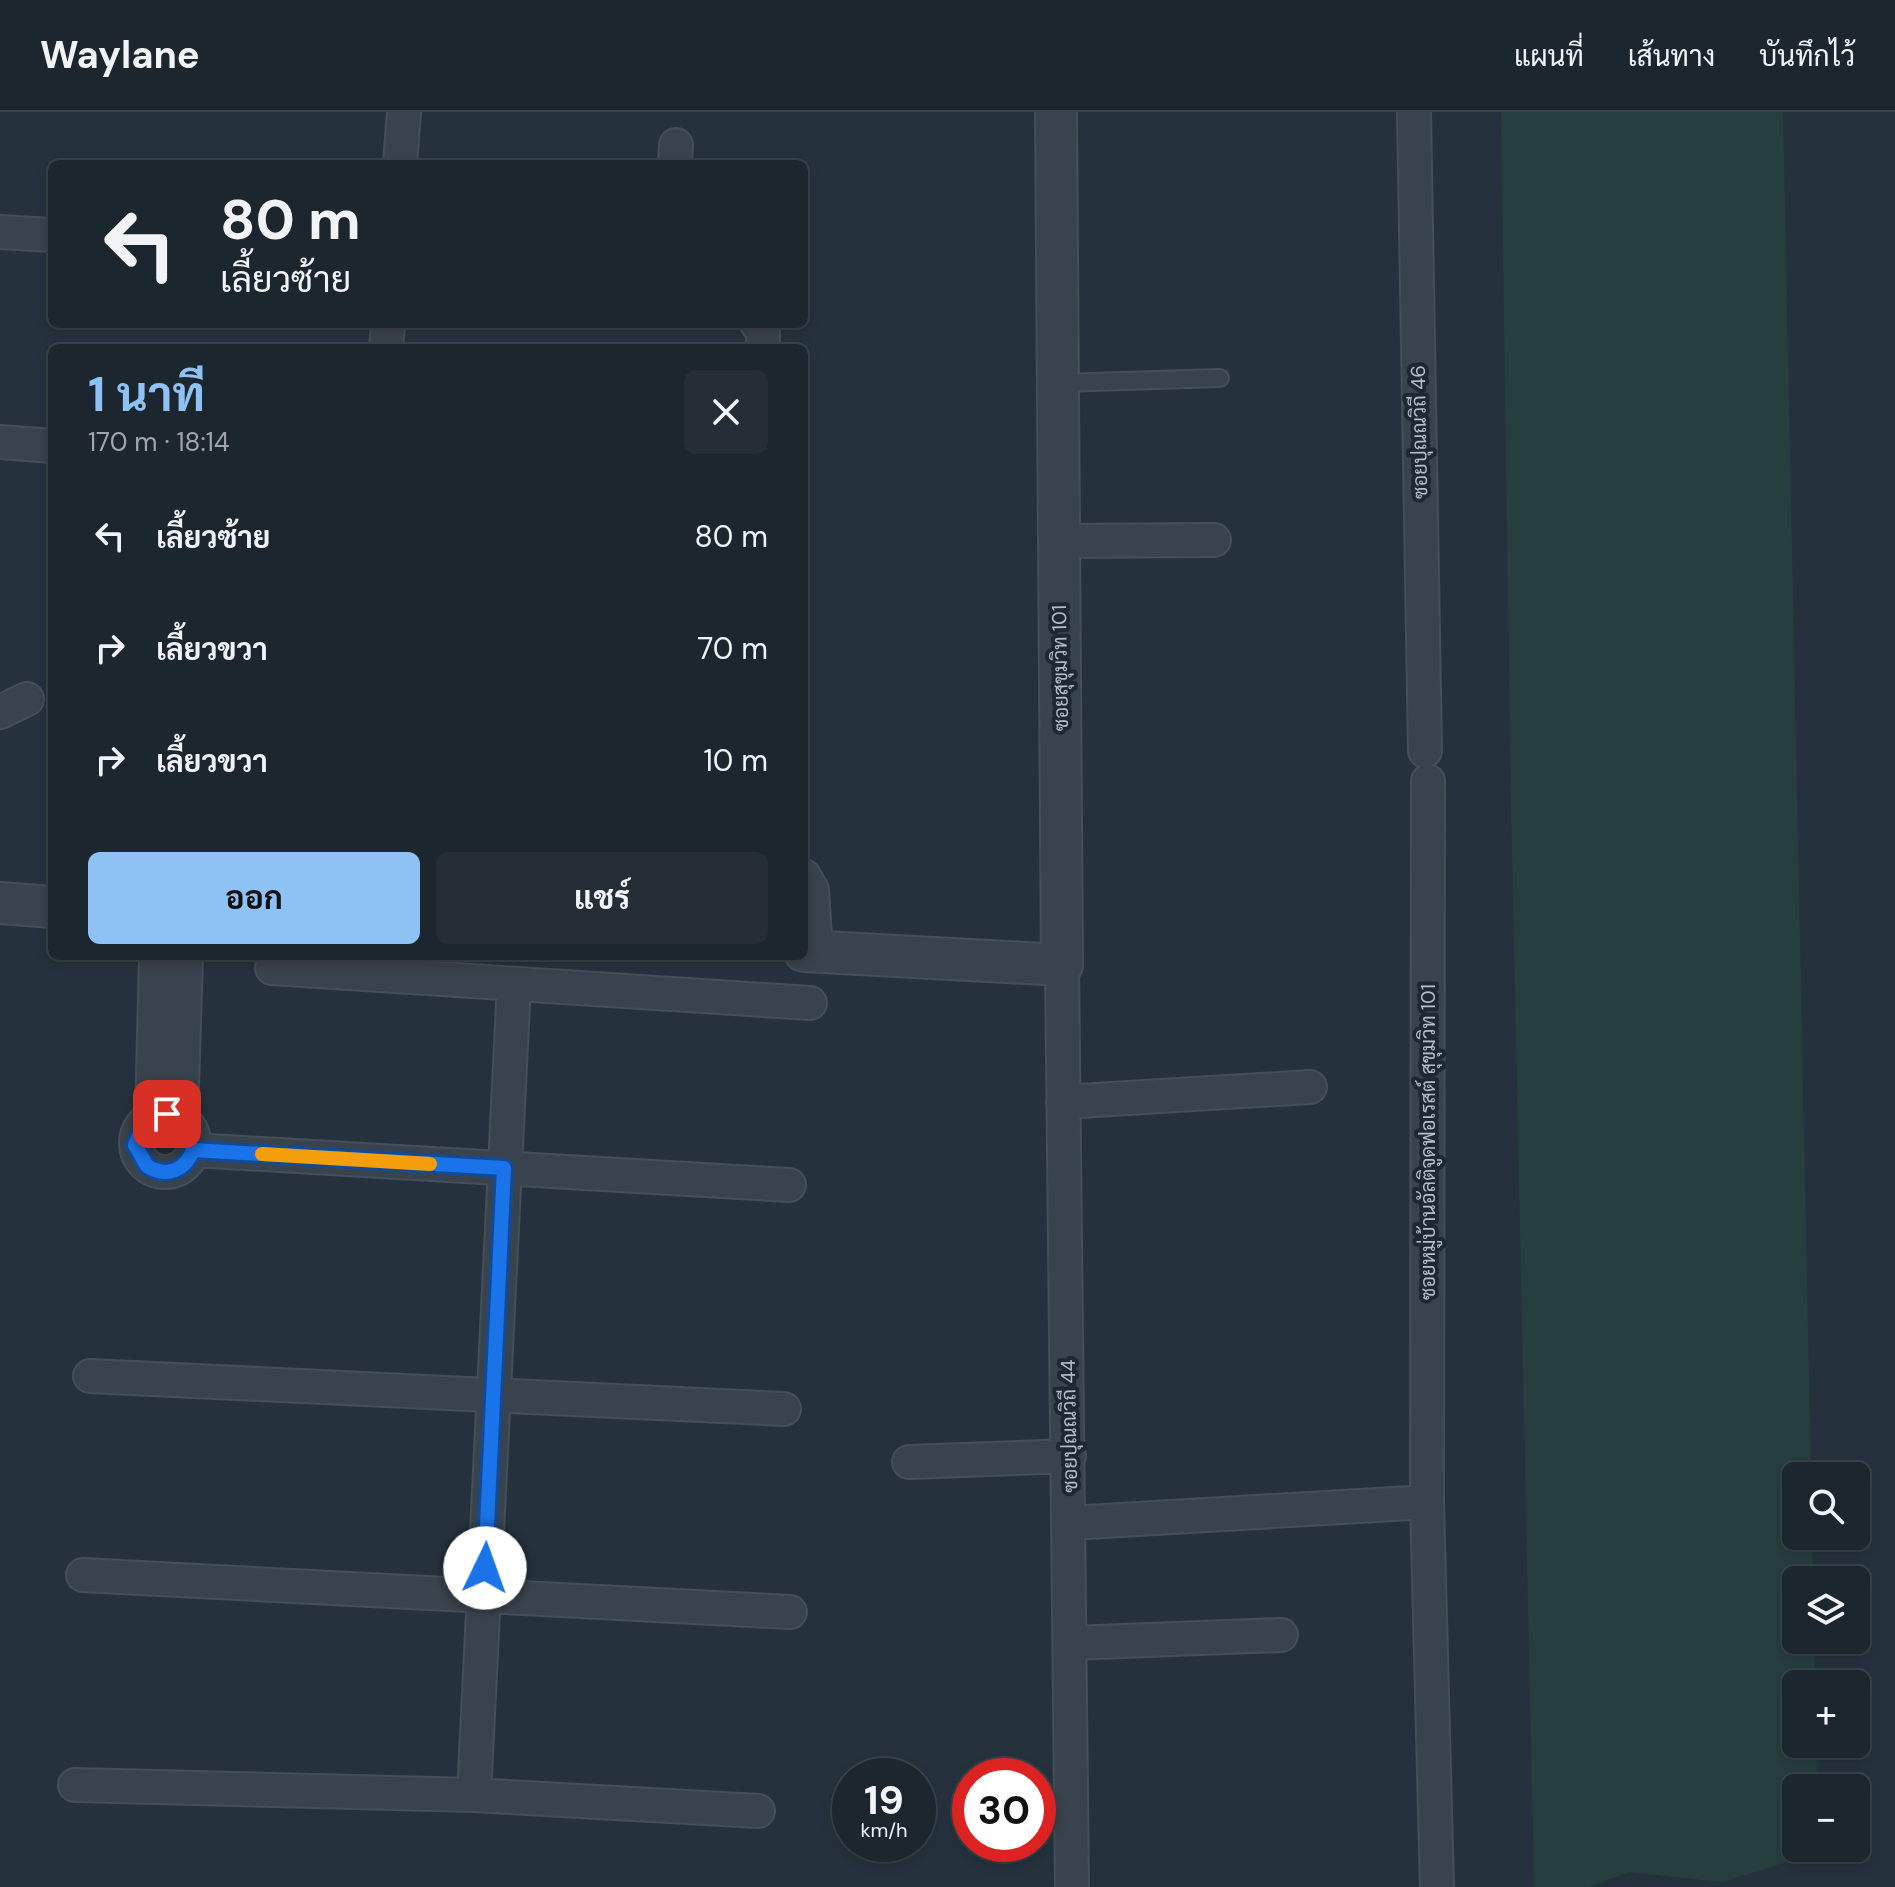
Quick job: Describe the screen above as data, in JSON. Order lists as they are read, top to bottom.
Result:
{
  "streets": {
    "street": [
      "ซอยปุณณวิถี 46",
      "ซอยสุขุมวิท 101",
      "ซอยหมู่บ้านอัลติจูดฟอเรสต์ สุขุมวิท 101",
      "ซอยปุณณวิถี 44"
    ]
  },
  "crossings": [
    ["ซอยปุณณวิถี 46", "ซอยหมู่บ้านอัลติจูดฟอเรสต์ สุขุมวิท 101"],
    ["ซอยสุขุมวิท 101", "ซอยปุณณวิถี 44"]
  ],
  "page": {
    "header": "Waylane",
    "nav": ["แผนที่", "เส้นทาง", "บันทึกไว้"],
    "turn": ["80 m", "เลี้ยวซ้าย"],
    "heading": ["1 นาที", "170 m · 18:14"],
    "list": [
      {
        "name": "เลี้ยวซ้าย",
        "value": "80 m"
      },
      {
        "name": "เลี้ยวขวา",
        "value": "70 m"
      },
      {
        "name": "เลี้ยวขวา",
        "value": "10 m"
      }
    ],
    "buttons": ["ออก", "แชร์"],
    "map_buttons": ["+", "−"],
    "speed": "19 km/h",
    "limit": "30"
  }
}
